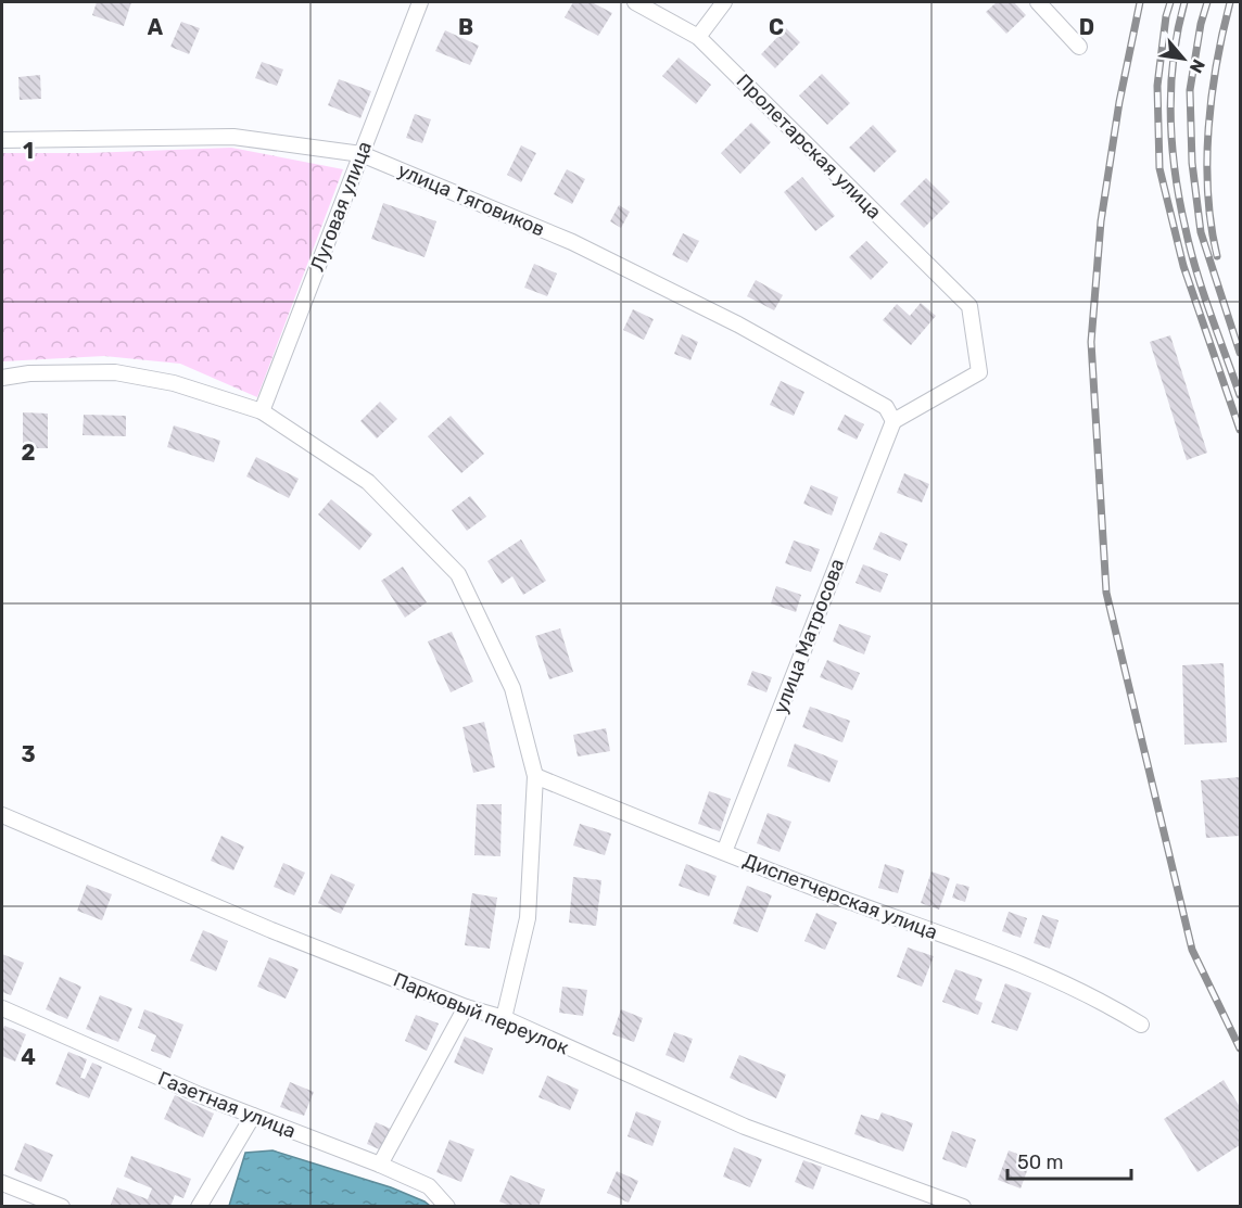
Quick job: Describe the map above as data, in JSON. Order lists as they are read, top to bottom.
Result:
{
  "streets": {
    "street": [
      "Пролетарская улица",
      "улица Тяговиков",
      "Луговая улица",
      "улица Матросова",
      "Диспетчерская улица",
      "Парковый переулок",
      "Газетная улица"
    ]
  },
  "crossings": [
    ["Пролетарская улица", "улица Тяговиков"],
    ["Пролетарская улица", "улица Матросова"],
    ["улица Тяговиков", "Луговая улица"],
    ["улица Тяговиков", "улица Матросова"],
    ["улица Матросова", "Диспетчерская улица"]
  ],
  "scale_bar": "50 m",
  "north": "bottom right",
  "grid": {
    "columns": [
      "A",
      "B",
      "C",
      "D"
    ],
    "rows": [
      "1",
      "2",
      "3",
      "4"
    ]
  }
}
